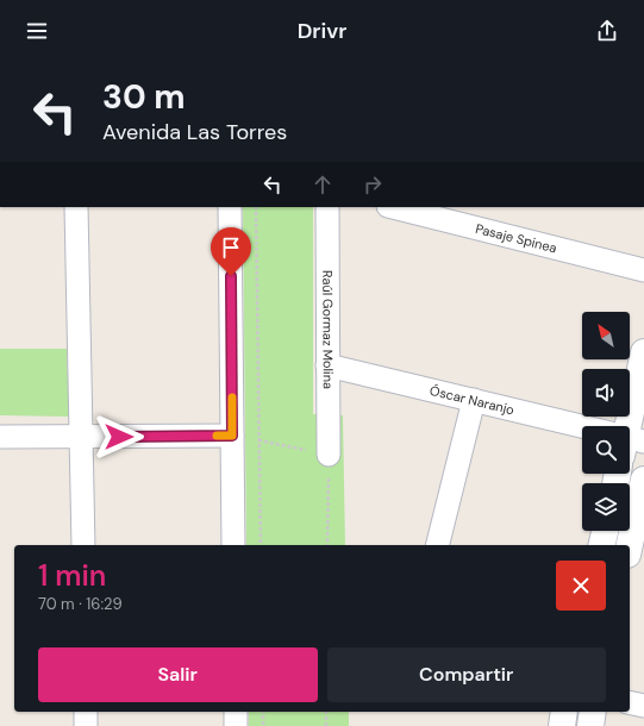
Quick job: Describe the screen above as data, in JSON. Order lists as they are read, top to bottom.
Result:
{
  "streets": {
    "street": ["Pasaje Spinea", "Raúl Gormaz Molina", "Óscar Naranjo"]
  },
  "crossings": [
    ["Raúl Gormaz Molina", "Óscar Naranjo"]
  ],
  "north": "top left",
  "page": {
    "header": "Drivr",
    "turn": ["30 m", "Avenida Las Torres"],
    "heading": ["1 min", "70 m · 16:29"],
    "buttons": ["Salir", "Compartir"]
  }
}
